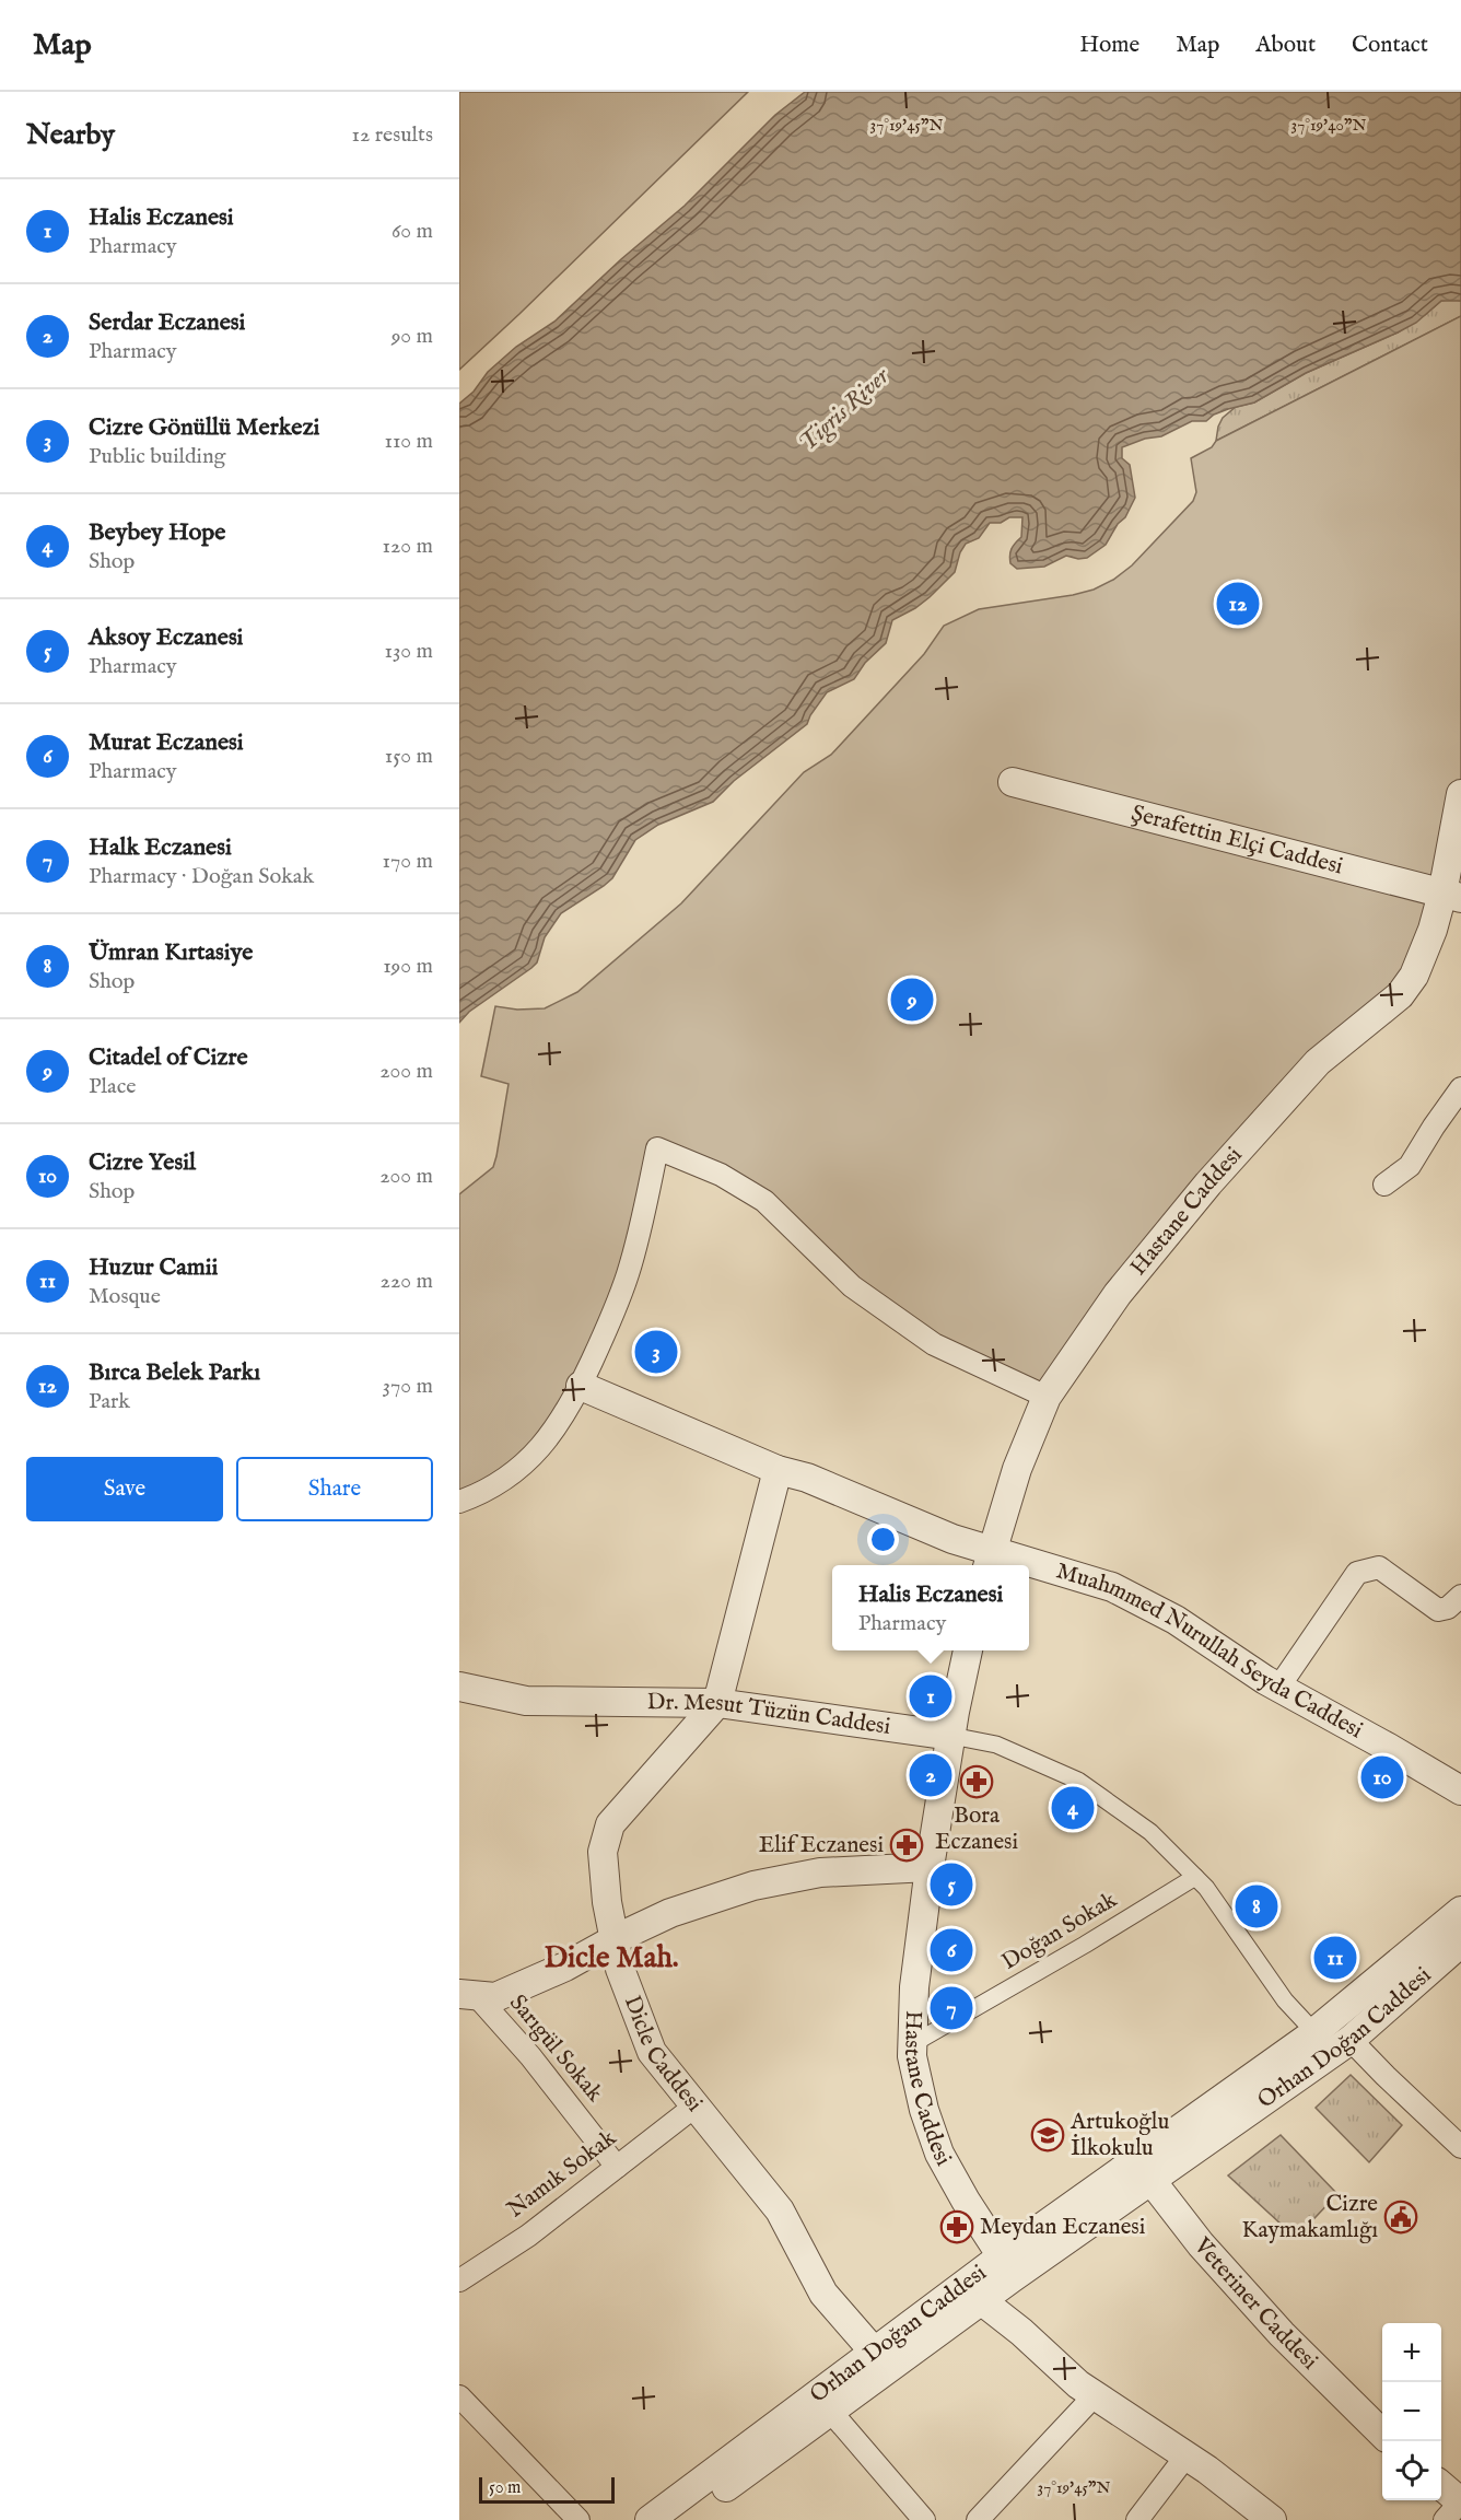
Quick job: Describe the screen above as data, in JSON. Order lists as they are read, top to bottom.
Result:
{
  "streets": {
    "street": [
      "Şerafettin Elçi Caddesi",
      "Hastane Caddesi",
      "Muahmmed Nurullah Seyda Caddesi",
      "Dr. Mesut Tüzün Caddesi",
      "Doğan Sokak",
      "Orhan Doğan Caddesi",
      "Sarıgül Sokak",
      "Dicle Caddesi",
      "Namık Sokak",
      "Veteriner Caddesi"
    ]
  },
  "crossings": [
    ["Şerafettin Elçi Caddesi", "Hastane Caddesi"],
    ["Hastane Caddesi", "Muahmmed Nurullah Seyda Caddesi"],
    ["Hastane Caddesi", "Dr. Mesut Tüzün Caddesi"],
    ["Hastane Caddesi", "Doğan Sokak"],
    ["Hastane Caddesi", "Orhan Doğan Caddesi"],
    ["Muahmmed Nurullah Seyda Caddesi", "Dicle Caddesi"],
    ["Dr. Mesut Tüzün Caddesi", "Doğan Sokak"],
    ["Dr. Mesut Tüzün Caddesi", "Orhan Doğan Caddesi"],
    ["Dr. Mesut Tüzün Caddesi", "Dicle Caddesi"],
    ["Orhan Doğan Caddesi", "Dicle Caddesi"],
    ["Orhan Doğan Caddesi", "Veteriner Caddesi"],
    ["Sarıgül Sokak", "Namık Sokak"],
    ["Dicle Caddesi", "Namık Sokak"]
  ],
  "districts": ["Dicle Mah."],
  "water": ["Tigris River"],
  "places": {
    "pharmacy": ["Bora Eczanesi", "Elif Eczanesi", "Meydan Eczanesi"],
    "school or university": ["Artukoğlu İlkokulu"],
    "public building": ["Cizre Kaymakamlığı"]
  },
  "scale_bar": "50 m",
  "page": {
    "header": "Map",
    "nav": [
      "Home",
      "Map",
      "About",
      "Contact"
    ],
    "heading": ["Nearby", "12 results"],
    "list": [
      {
        "mark": "1",
        "name": "Halis Eczanesi",
        "note": "Pharmacy",
        "value": "60 m"
      },
      {
        "mark": "2",
        "name": "Serdar Eczanesi",
        "note": "Pharmacy",
        "value": "90 m"
      },
      {
        "mark": "3",
        "name": "Cizre Gönüllü Merkezi",
        "note": "Public building",
        "value": "110 m"
      },
      {
        "mark": "4",
        "name": "Beybey Hope",
        "note": "Shop",
        "value": "120 m"
      },
      {
        "mark": "5",
        "name": "Aksoy Eczanesi",
        "note": "Pharmacy",
        "value": "130 m"
      },
      {
        "mark": "6",
        "name": "Murat Eczanesi",
        "note": "Pharmacy",
        "value": "150 m"
      },
      {
        "mark": "7",
        "name": "Halk Eczanesi",
        "note": "Pharmacy · Doğan Sokak",
        "value": "170 m"
      },
      {
        "mark": "8",
        "name": "Ümran Kırtasiye",
        "note": "Shop",
        "value": "190 m"
      },
      {
        "mark": "9",
        "name": "Citadel of Cizre",
        "note": "Place",
        "value": "200 m"
      },
      {
        "mark": "10",
        "name": "Cizre Yesil",
        "note": "Shop",
        "value": "200 m"
      },
      {
        "mark": "11",
        "name": "Huzur Camii",
        "note": "Mosque",
        "value": "220 m"
      },
      {
        "mark": "12",
        "name": "Bırca Belek Parkı",
        "note": "Park",
        "value": "370 m"
      }
    ],
    "pins": [
      "12",
      "9",
      "3",
      "1",
      "2",
      "10",
      "4",
      "5",
      "8",
      "6",
      "11",
      "7"
    ],
    "buttons": ["Save", "Share"],
    "popup": ["Halis Eczanesi", "Pharmacy"],
    "map_buttons": ["+", "−"],
    "scale": "50 m"
  },
  "coordinates": ["37°19'45\"N", "37°19'40\"N"]
}
